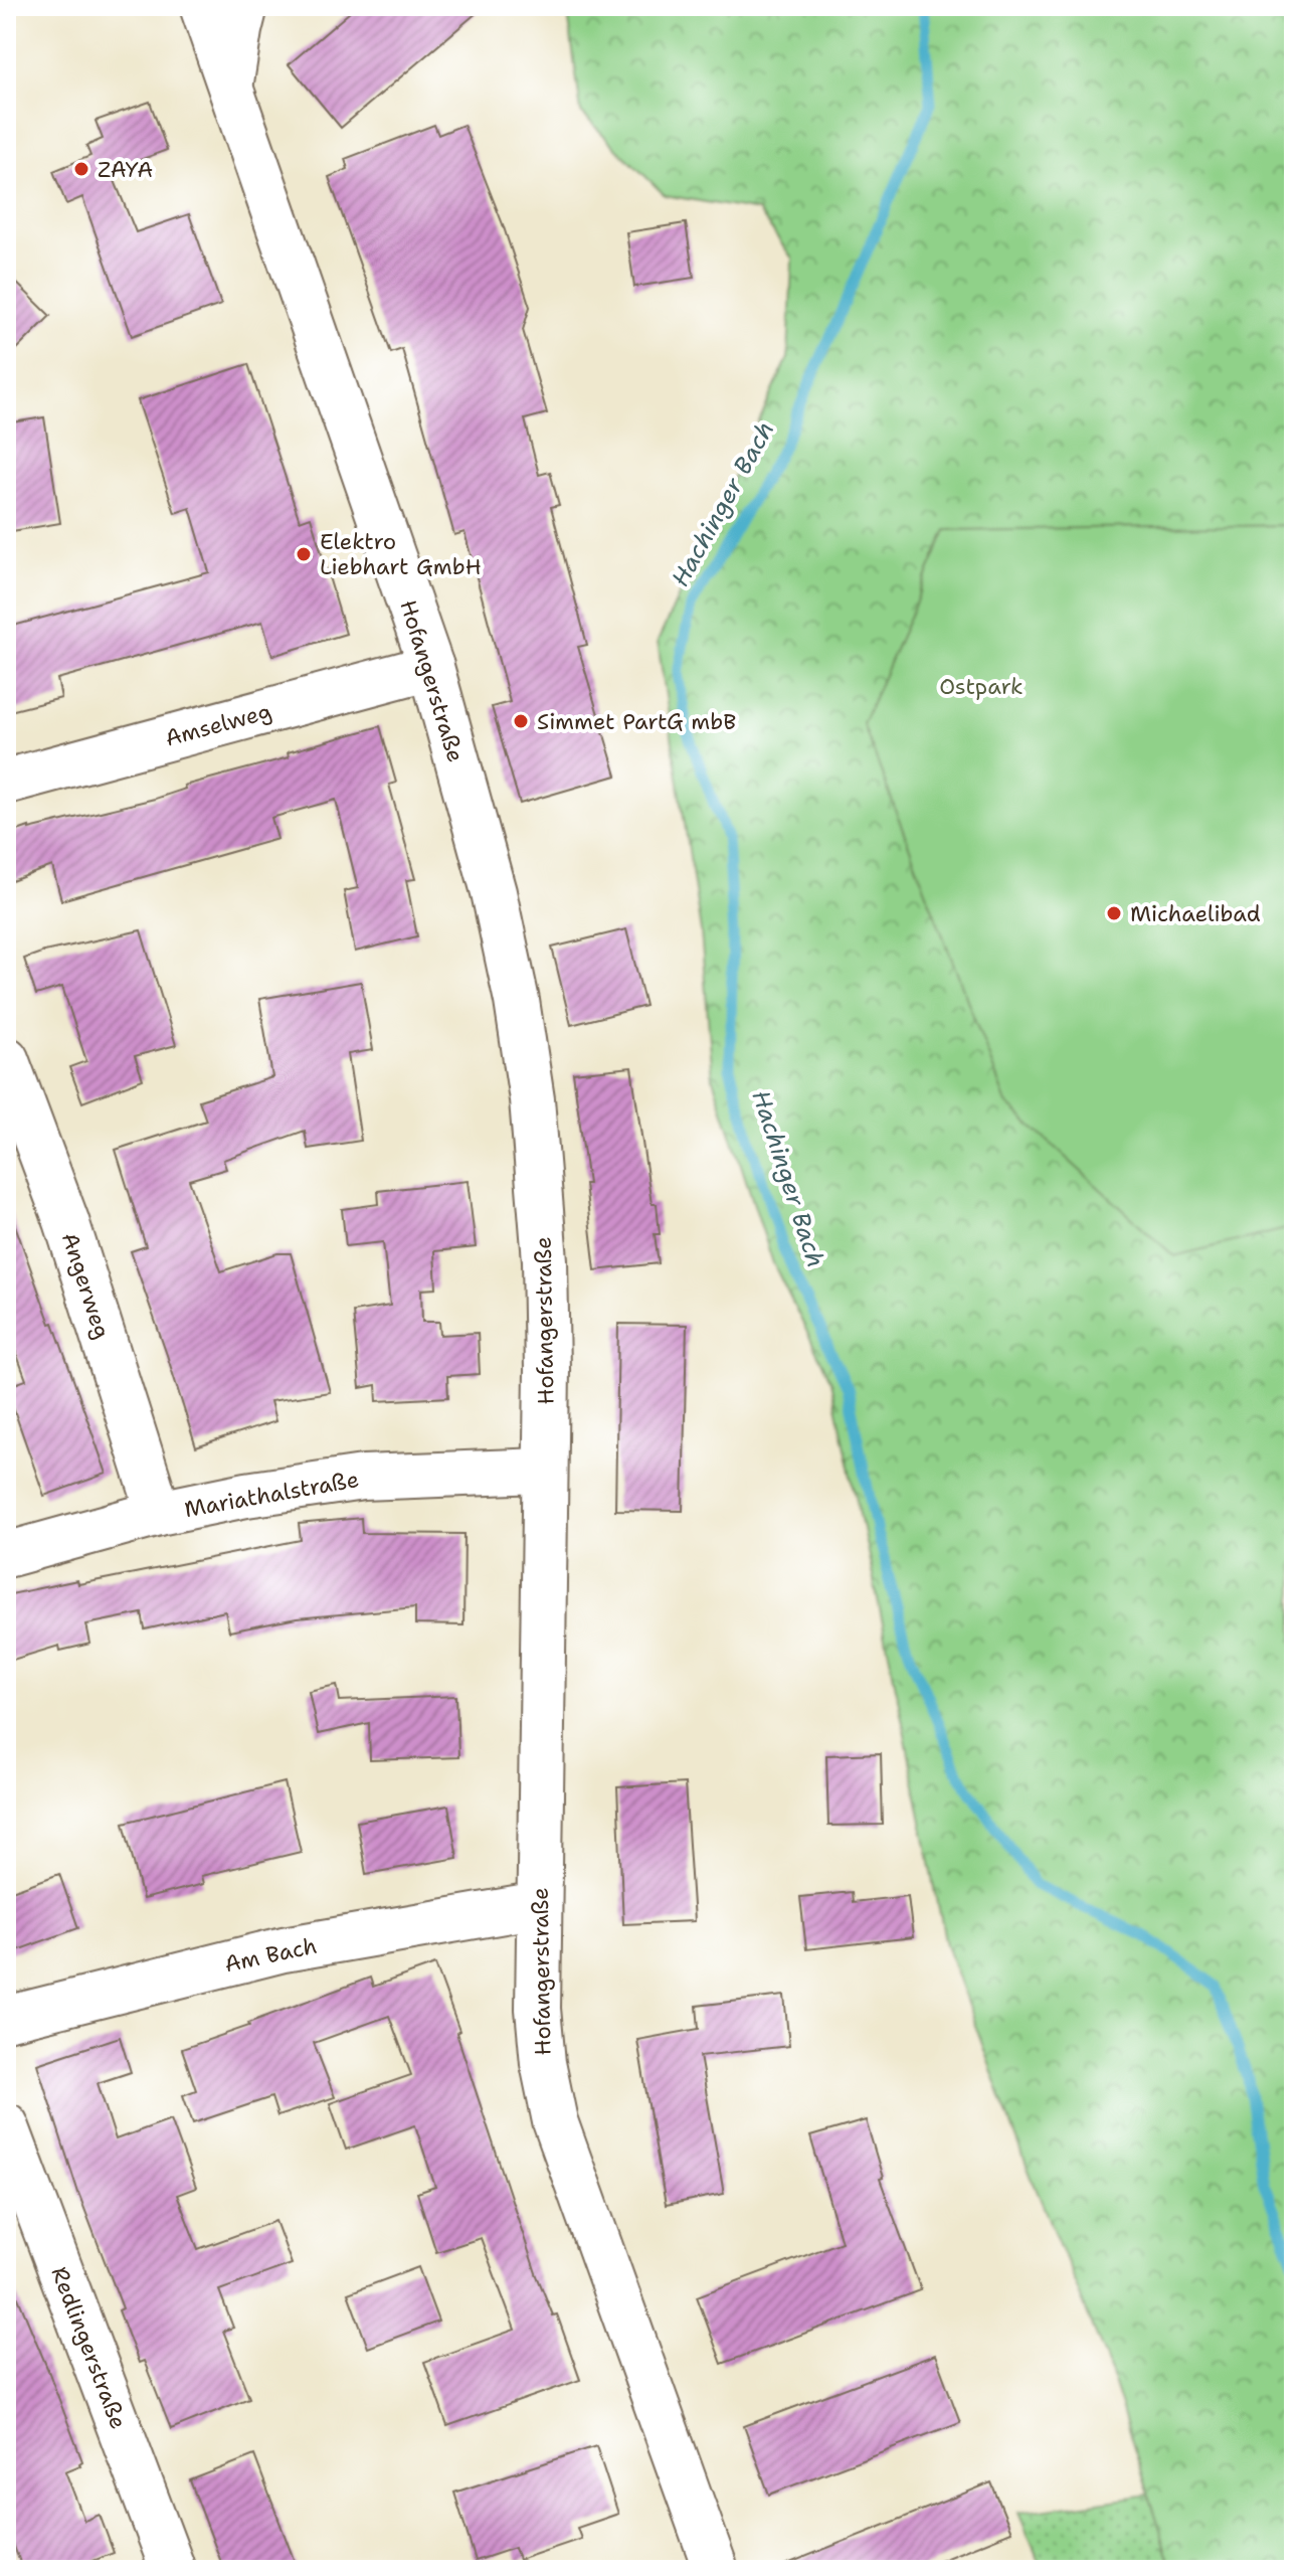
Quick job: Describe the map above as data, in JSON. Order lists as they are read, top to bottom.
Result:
{
  "streets": {
    "street": [
      "Hofangerstraße",
      "Amselweg",
      "Angerweg",
      "Mariathalstraße",
      "Am Bach",
      "Redlingerstraße"
    ]
  },
  "crossings": [
    ["Hofangerstraße", "Amselweg"],
    ["Hofangerstraße", "Mariathalstraße"],
    ["Hofangerstraße", "Am Bach"],
    ["Angerweg", "Mariathalstraße"]
  ],
  "water": ["Hachinger Bach"],
  "parks": ["Ostpark"],
  "places": [
    "ZAYA",
    "Elektro Liebhart GmbH",
    "Simmet PartG mbB",
    "Michaelibad"
  ]
}
